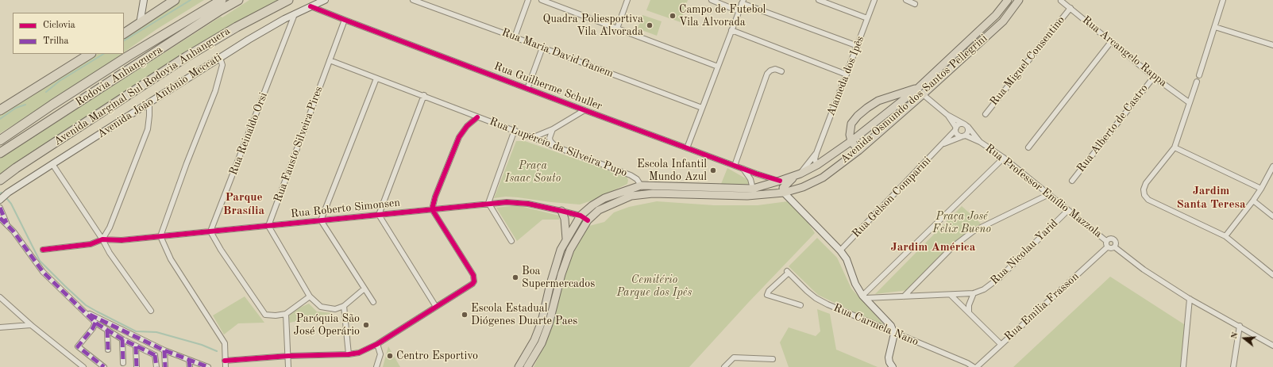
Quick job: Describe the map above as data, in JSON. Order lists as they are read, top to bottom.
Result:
{
  "streets": {
    "highway": ["Rodovia Anhanguera", "Avenida Marginal Sul Rodovia Anhanguera"],
    "main road": ["Avenida João Antônio Meccati", "Avenida Osmundo dos Santos Pellegrini"],
    "street": [
      "Rua Arcangelo Rappa",
      "Rua Maria David Ganem",
      "Rua Miguel Consentino",
      "Alameda dos Ipês",
      "Rua Guilherme Schuller",
      "Rua Alberto de Castro",
      "Rua Reinaldo Orsi",
      "Rua Fausto Silveira Pires",
      "Rua Lupércio da Silveira Pupo",
      "Rua Professor Emílio Mazzola",
      "Rua Gelson Comparini",
      "Rua Roberto Simonsen",
      "Rua Nicolau Yarid",
      "Rua Emilia Frasson",
      "Rua Carmela Nano"
    ]
  },
  "crossings": [
    ["Rua Arcangelo Rappa", "Rua Miguel Consentino"],
    ["Rua Arcangelo Rappa", "Rua Alberto de Castro"],
    ["Alameda dos Ipês", "Avenida Osmundo dos Santos Pellegrini"],
    ["Rua Guilherme Schuller", "Avenida João Antônio Meccati"],
    ["Rua Guilherme Schuller", "Avenida Osmundo dos Santos Pellegrini"],
    ["Rua Guilherme Schuller", "Rua Fausto Silveira Pires"],
    ["Avenida João Antônio Meccati", "Rua Reinaldo Orsi"],
    ["Avenida Osmundo dos Santos Pellegrini", "Rua Lupércio da Silveira Pupo"],
    ["Avenida Osmundo dos Santos Pellegrini", "Rua Professor Emílio Mazzola"],
    ["Avenida Osmundo dos Santos Pellegrini", "Rua Roberto Simonsen"],
    ["Rua Reinaldo Orsi", "Rua Roberto Simonsen"],
    ["Rua Fausto Silveira Pires", "Rua Lupércio da Silveira Pupo"],
    ["Rua Fausto Silveira Pires", "Rua Roberto Simonsen"],
    ["Rua Professor Emílio Mazzola", "Rua Gelson Comparini"],
    ["Rua Professor Emílio Mazzola", "Rua Nicolau Yarid"],
    ["Rua Professor Emílio Mazzola", "Rua Emilia Frasson"]
  ],
  "districts": ["Jardim Santa Teresa", "Parque Brasília", "Jardim América"],
  "parks": ["Praça Isaac Souto", "Praça José Felix Bueno", "Cemitério Parque dos Ipês"],
  "places": [
    "Campo de Futebol Vila Alvorada",
    "Quadra Poliesportiva Vila Alvorada",
    "Escola Infantil Mundo Azul",
    "Boa Supermercados",
    "Escola Estadual Diógenes Duarte Paes",
    "Paróquia São José Operário",
    "Centro Esportivo"
  ],
  "legend": ["Ciclovia", "Trilha"],
  "north": "left"
}
